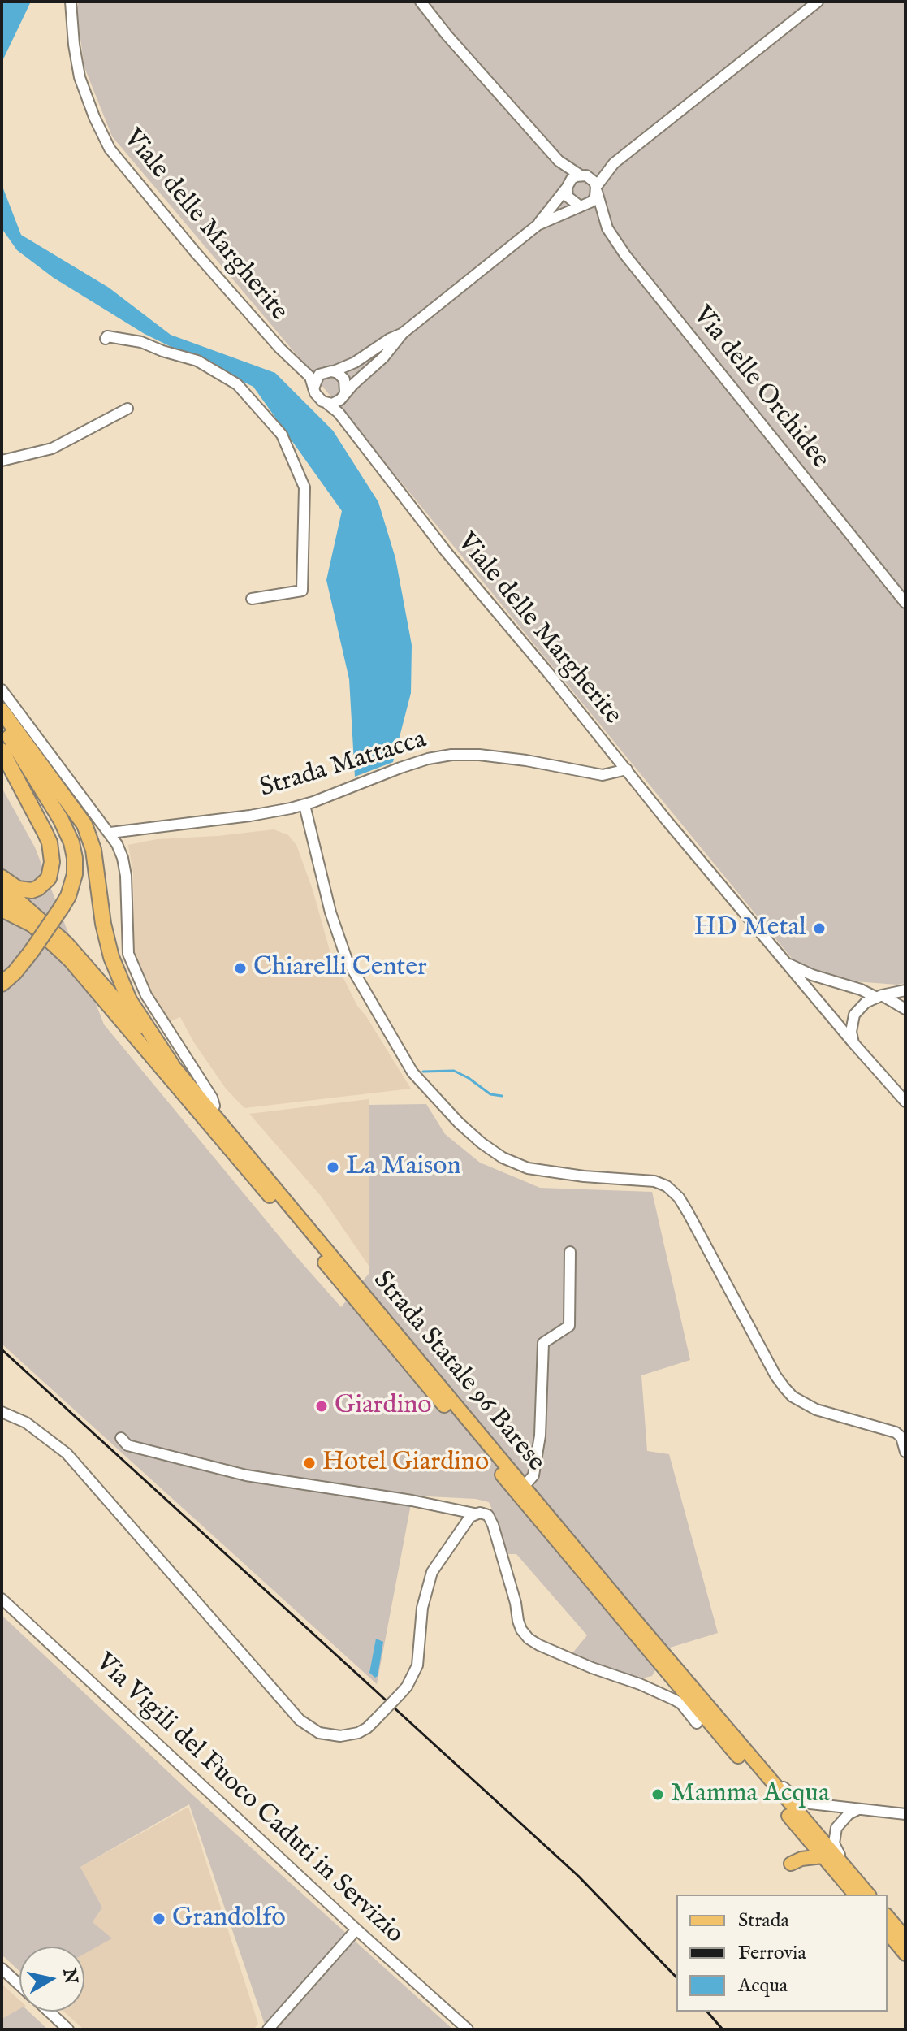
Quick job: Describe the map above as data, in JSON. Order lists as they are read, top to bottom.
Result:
{
  "streets": {
    "main road": ["Strada Statale 96 Barese"],
    "street": [
      "Viale delle Margherite",
      "Via delle Orchidee",
      "Strada Mattacca",
      "Via Vigili del Fuoco Caduti in Servizio"
    ]
  },
  "crossings": [
    ["Viale delle Margherite", "Strada Mattacca"]
  ],
  "places": [
    "HD Metal",
    "Chiarelli Center",
    "La Maison",
    "Giardino",
    "Hotel Giardino",
    "Mamma Acqua",
    "Grandolfo"
  ],
  "legend": ["Strada", "Ferrovia", "Acqua"],
  "north": "right"
}
